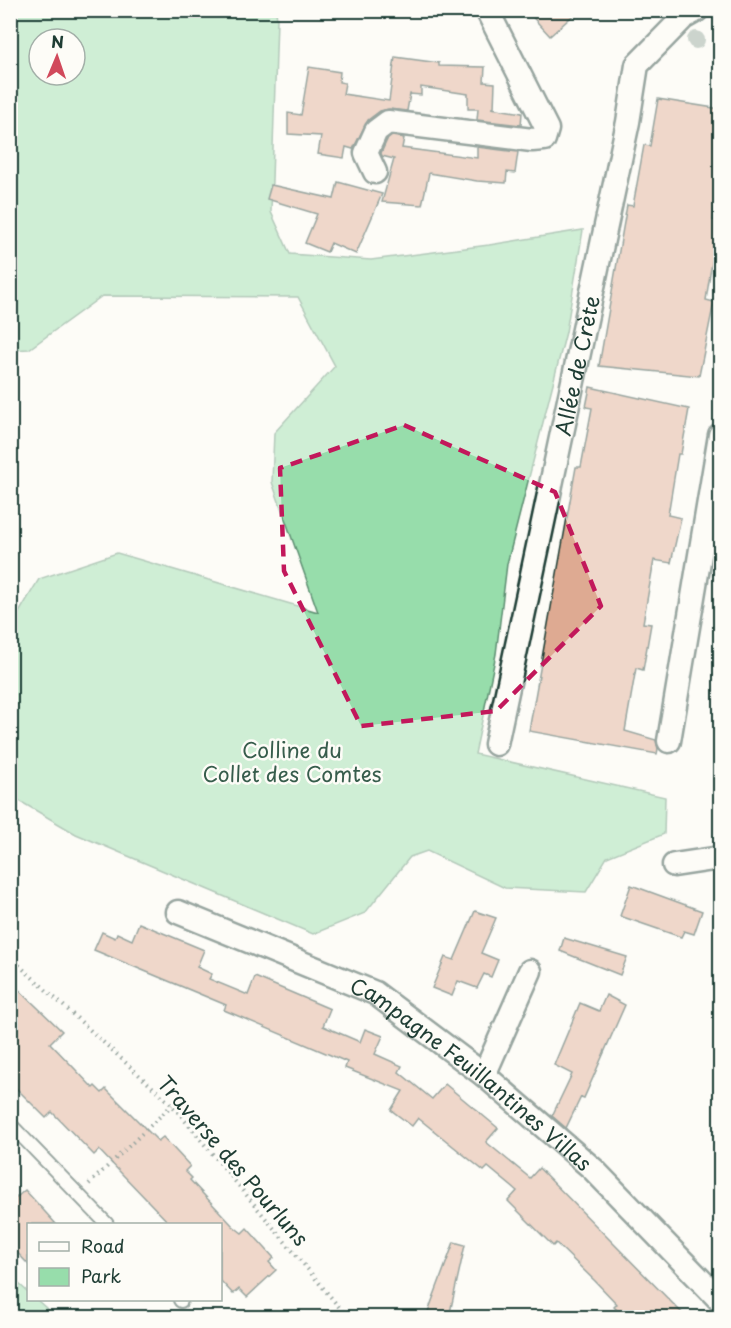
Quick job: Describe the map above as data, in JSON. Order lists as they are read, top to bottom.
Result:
{
  "streets": {
    "street": ["Allée de Crète", "Campagne Feuillantines Villas"],
    "path": ["Traverse des Pourluns"]
  },
  "parks": ["Colline du Collet des Comtes"],
  "legend": ["Road", "Park"],
  "north": "top"
}
